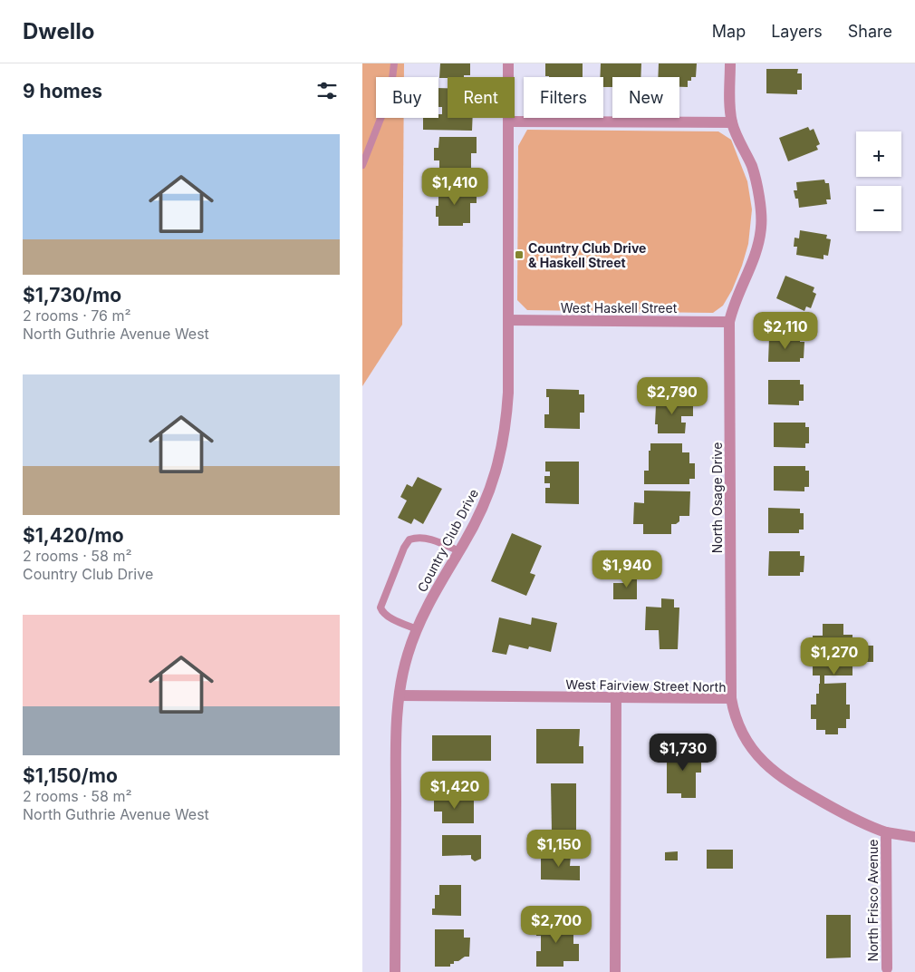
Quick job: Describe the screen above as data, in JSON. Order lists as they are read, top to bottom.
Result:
{
  "streets": {
    "street": [
      "West Haskell Street",
      "North Osage Drive",
      "Country Club Drive",
      "West Fairview Street North",
      "North Frisco Avenue"
    ]
  },
  "crossings": [
    ["West Haskell Street", "North Osage Drive"],
    ["West Haskell Street", "Country Club Drive"],
    ["North Osage Drive", "West Fairview Street North"],
    ["Country Club Drive", "West Fairview Street North"],
    ["West Fairview Street North", "North Frisco Avenue"]
  ],
  "places": {
    "transit": ["Country Club Drive & Haskell Street"]
  },
  "page": {
    "header": "Dwello",
    "nav": ["Map", "Layers", "Share"],
    "heading": "9 homes",
    "chip": [
      "Buy",
      "Rent",
      "Filters",
      "New"
    ],
    "list": [
      {
        "name": "$1,730/mo",
        "note": "2 rooms · 76 m² · North Guthrie Avenue West"
      },
      {
        "name": "$1,420/mo",
        "note": "2 rooms · 58 m² · Country Club Drive"
      },
      {
        "name": "$1,150/mo",
        "note": "2 rooms · 58 m² · North Guthrie Avenue West"
      }
    ],
    "map_buttons": ["+", "−"],
    "price": [
      "$1,410",
      "$2,110",
      "$2,790",
      "$1,940",
      "$1,270",
      "$1,730",
      "$1,420",
      "$1,150",
      "$2,700"
    ]
  }
}
